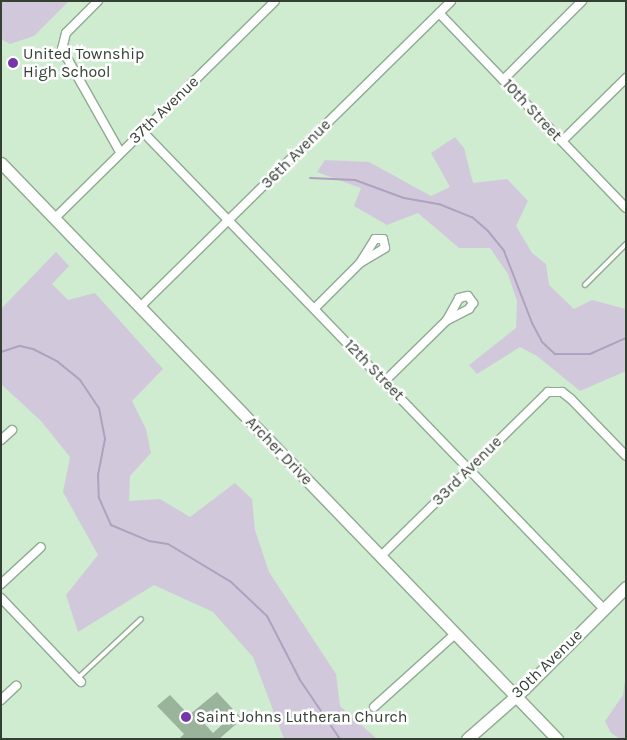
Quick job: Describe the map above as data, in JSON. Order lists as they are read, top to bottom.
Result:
{
  "streets": {
    "street": [
      "37th Avenue",
      "10th Street",
      "36th Avenue",
      "12th Street",
      "Archer Drive",
      "33rd Avenue",
      "30th Avenue"
    ]
  },
  "crossings": [
    ["37th Avenue", "12th Street"],
    ["37th Avenue", "Archer Drive"],
    ["10th Street", "36th Avenue"],
    ["36th Avenue", "12th Street"],
    ["36th Avenue", "Archer Drive"],
    ["12th Street", "33rd Avenue"],
    ["12th Street", "30th Avenue"],
    ["Archer Drive", "33rd Avenue"],
    ["Archer Drive", "30th Avenue"]
  ],
  "places": ["United Township High School", "Saint Johns Lutheran Church"]
}
